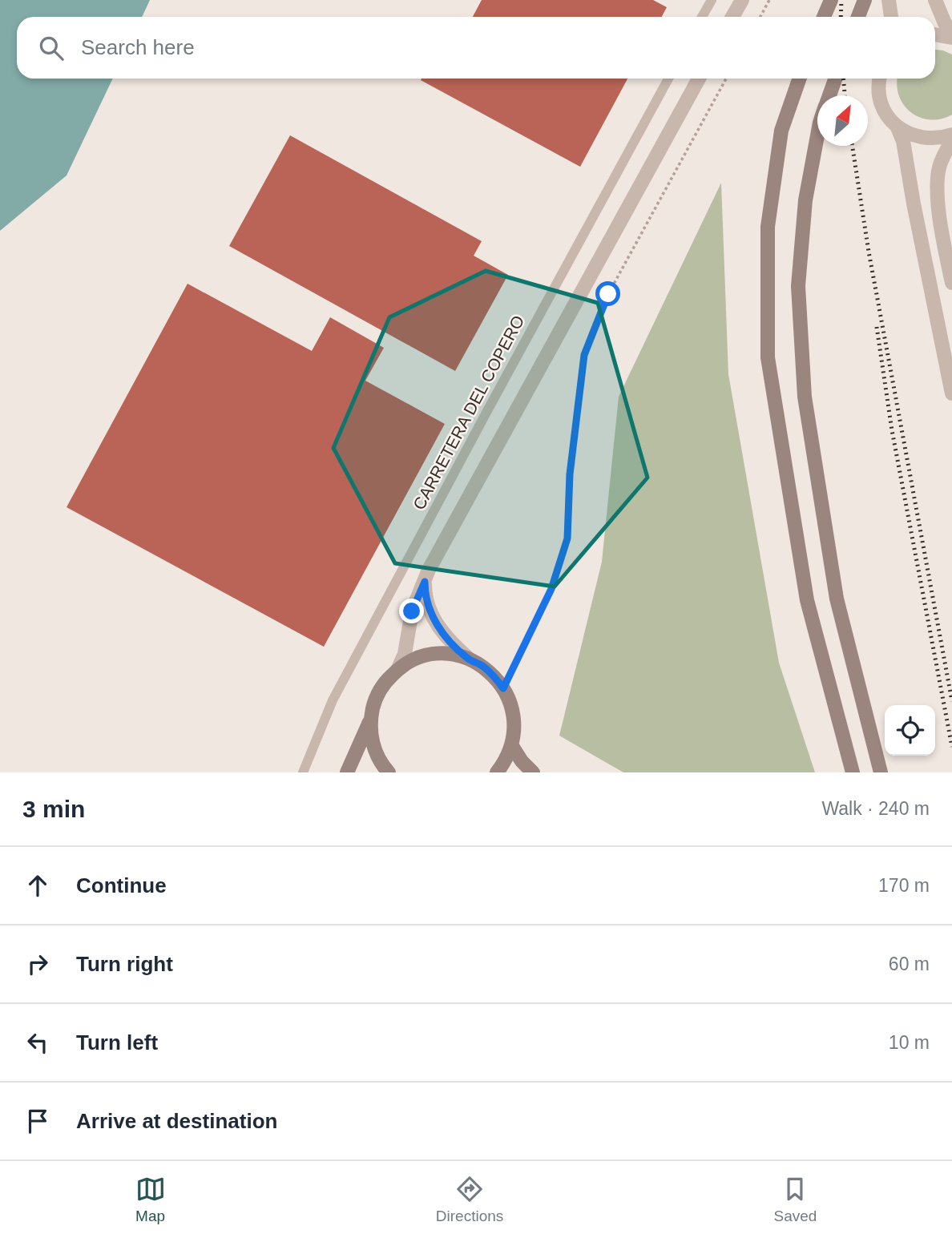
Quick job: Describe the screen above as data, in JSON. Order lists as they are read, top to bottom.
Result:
{
  "streets": {
    "lane": ["CARRETERA DEL COPERO"]
  },
  "north": "top right",
  "page": {
    "search": "Search here",
    "heading": ["3 min", "Walk · 240 m"],
    "list": [
      ["Continue", "170 m"],
      ["Turn right", "60 m"],
      ["Turn left", "10 m"],
      "Arrive at destination"
    ],
    "nav": ["Map", "Directions", "Saved"]
  }
}
